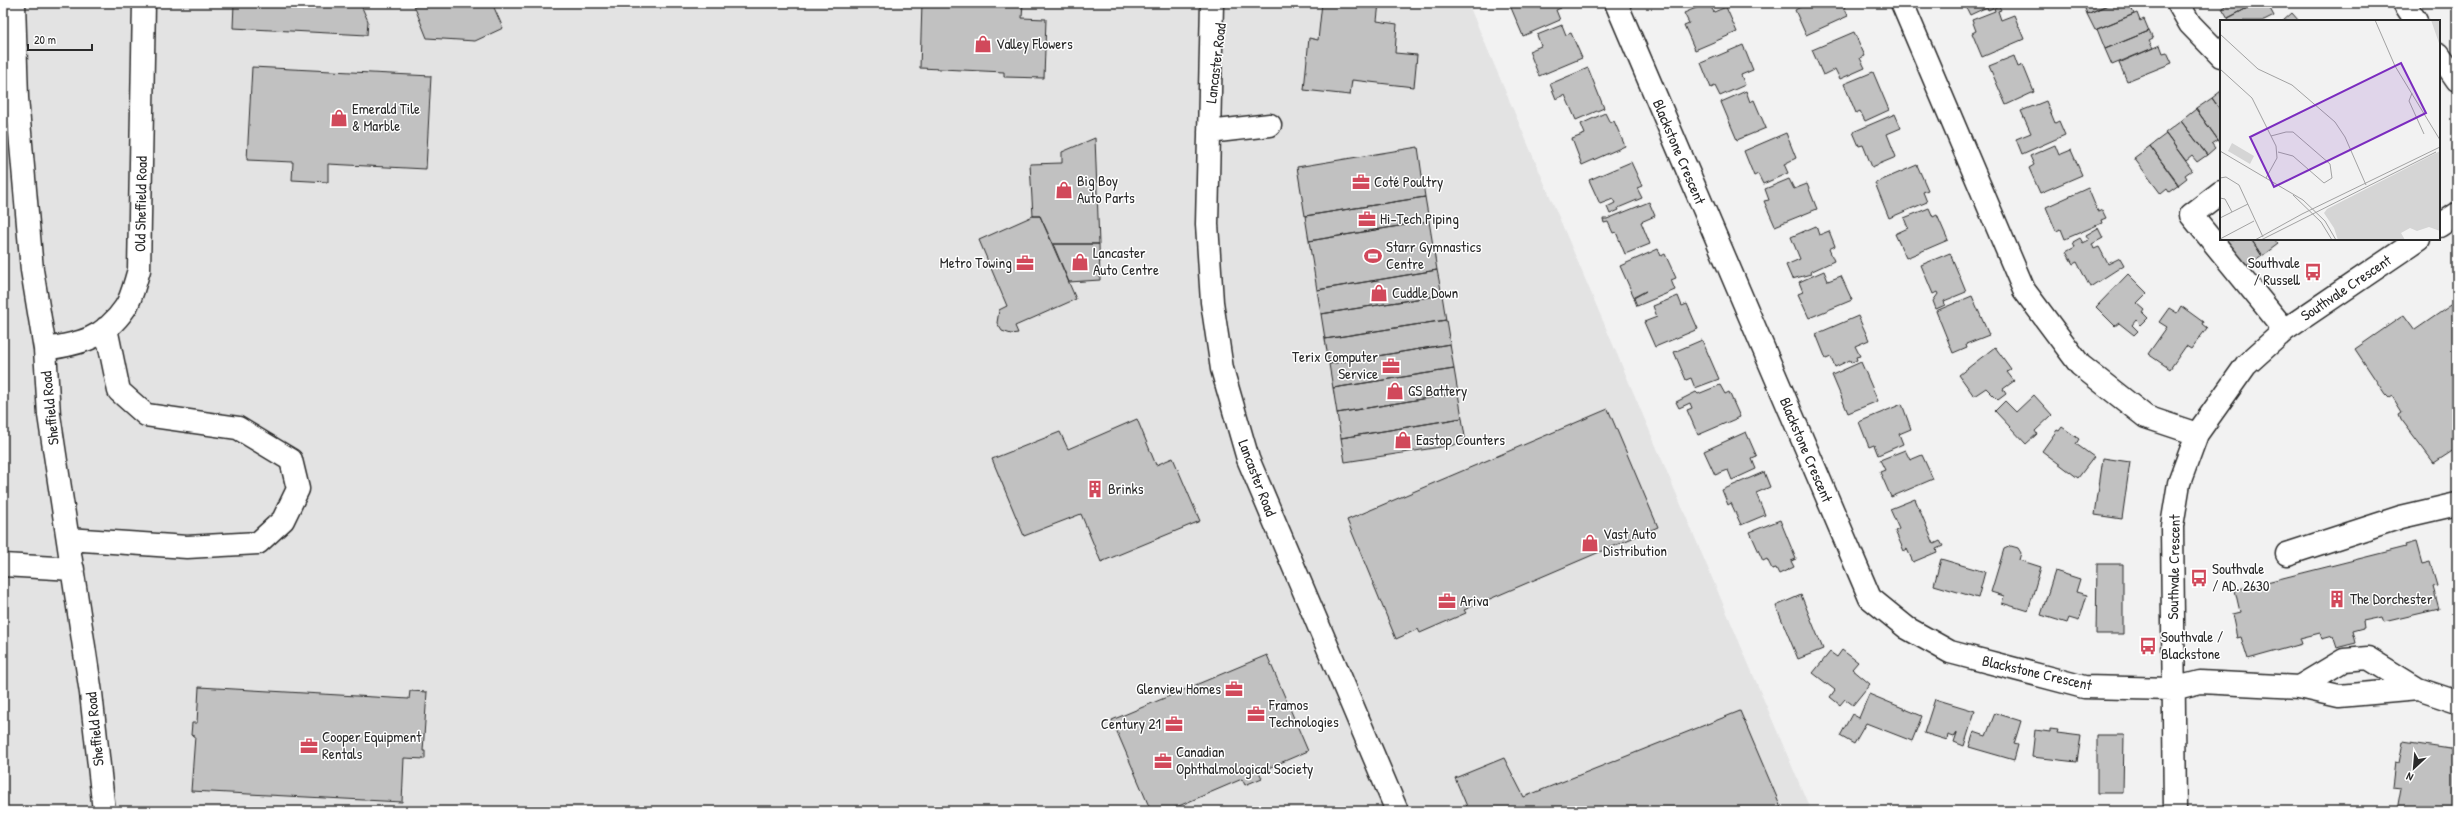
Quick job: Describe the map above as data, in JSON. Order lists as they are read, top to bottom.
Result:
{
  "streets": {
    "street": [
      "Lancaster Road",
      "Blackstone Crescent",
      "Old Sheffield Road",
      "Southvale Crescent",
      "Sheffield Road"
    ]
  },
  "crossings": [
    ["Blackstone Crescent", "Southvale Crescent"],
    ["Old Sheffield Road", "Sheffield Road"]
  ],
  "places": {
    "shop": [
      "Valley Flowers",
      "Emerald Tile & Marble",
      "Big Boy Auto Parts",
      "Lancaster Auto Centre",
      "Cuddle Down",
      "GS Battery",
      "Eastop Counters",
      "Vast Auto Distribution"
    ],
    "office": [
      "Coté Poultry",
      "Hi-Tech Piping",
      "Metro Towing",
      "Terix Computer Service",
      "Ariva",
      "Glenview Homes",
      "Framos Technologies",
      "Century 21",
      "Cooper Equipment Rentals",
      "Canadian Ophthalmological Society"
    ],
    "sports": ["Starr Gymnastics Centre"],
    "bus stop": ["Southvale / Russell", "Southvale / AD. 2630", "Southvale / Blackstone"],
    "building": ["Brinks", "The Dorchester"]
  },
  "scale_bar": "20 m",
  "north": "bottom left"
}
